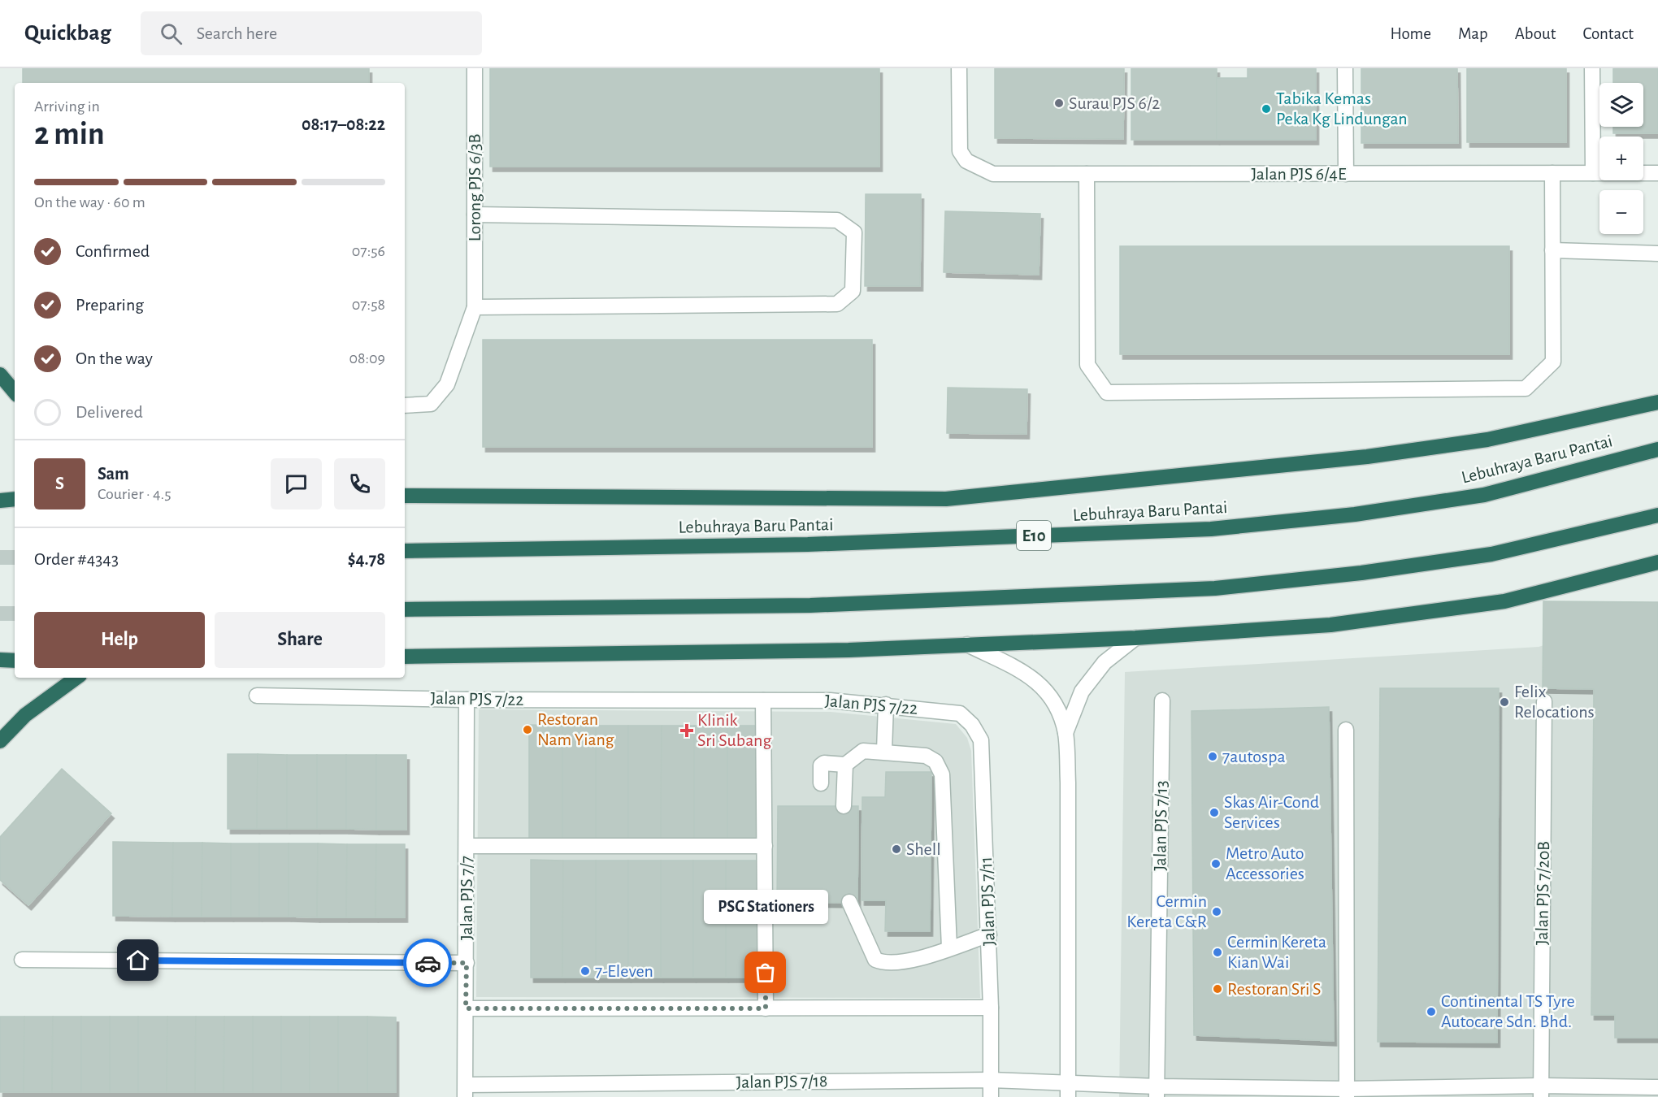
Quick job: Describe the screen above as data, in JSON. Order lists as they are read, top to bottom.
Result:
{
  "streets": {
    "highway": ["Lebuhraya Baru Pantai", "E10"],
    "street": [
      "Jalan PJS 6/4E",
      "Lorong PJS 6/3B",
      "Jalan PJS 7/22",
      "Jalan PJS 7/13",
      "Jalan PJS 7/20B",
      "Jalan PJS 7/7",
      "Jalan PJS 7/11",
      "Jalan PJS 7/18"
    ]
  },
  "crossings": [
    ["Jalan PJS 7/22", "Jalan PJS 7/7"],
    ["Jalan PJS 7/22", "Jalan PJS 7/11"],
    ["Jalan PJS 7/13", "Jalan PJS 7/18"],
    ["Jalan PJS 7/20B", "Jalan PJS 7/18"],
    ["Jalan PJS 7/7", "Jalan PJS 7/18"],
    ["Jalan PJS 7/11", "Jalan PJS 7/18"]
  ],
  "places": {
    "other": [
      "Surau PJS 6/2",
      "Tabika Kemas Peka Kg Lindungan",
      "Felix Relocations",
      "Restoran Nam Yiang",
      "7autospa",
      "Skas Air-Cond Services",
      "Shell",
      "Metro Auto Accessories",
      "Cermin Kereta C&R",
      "Cermin Kereta Kian Wai",
      "7-Eleven",
      "PSG Stationers",
      "Restoran Sri S",
      "Continental TS Tyre Autocare Sdn. Bhd."
    ],
    "health": ["Klinik Sri Subang"]
  },
  "page": {
    "header": "Quickbag",
    "search": "Search here",
    "nav": [
      "Home",
      "Map",
      "About",
      "Contact"
    ],
    "map_buttons": ["+", "−"],
    "heading": ["2 min", "Arriving in", "08:17–08:22"],
    "panel": [
      "Sam",
      "Courier · 4.5",
      "Order #4343",
      "$4.78"
    ],
    "bar": "On the way · 60 m",
    "list": [
      ["Confirmed", "07:56"],
      ["Preparing", "07:58"],
      ["On the way", "08:09"],
      "Delivered"
    ],
    "round": "S",
    "buttons": ["Help", "Share"],
    "bubble": "PSG Stationers"
  }
}
